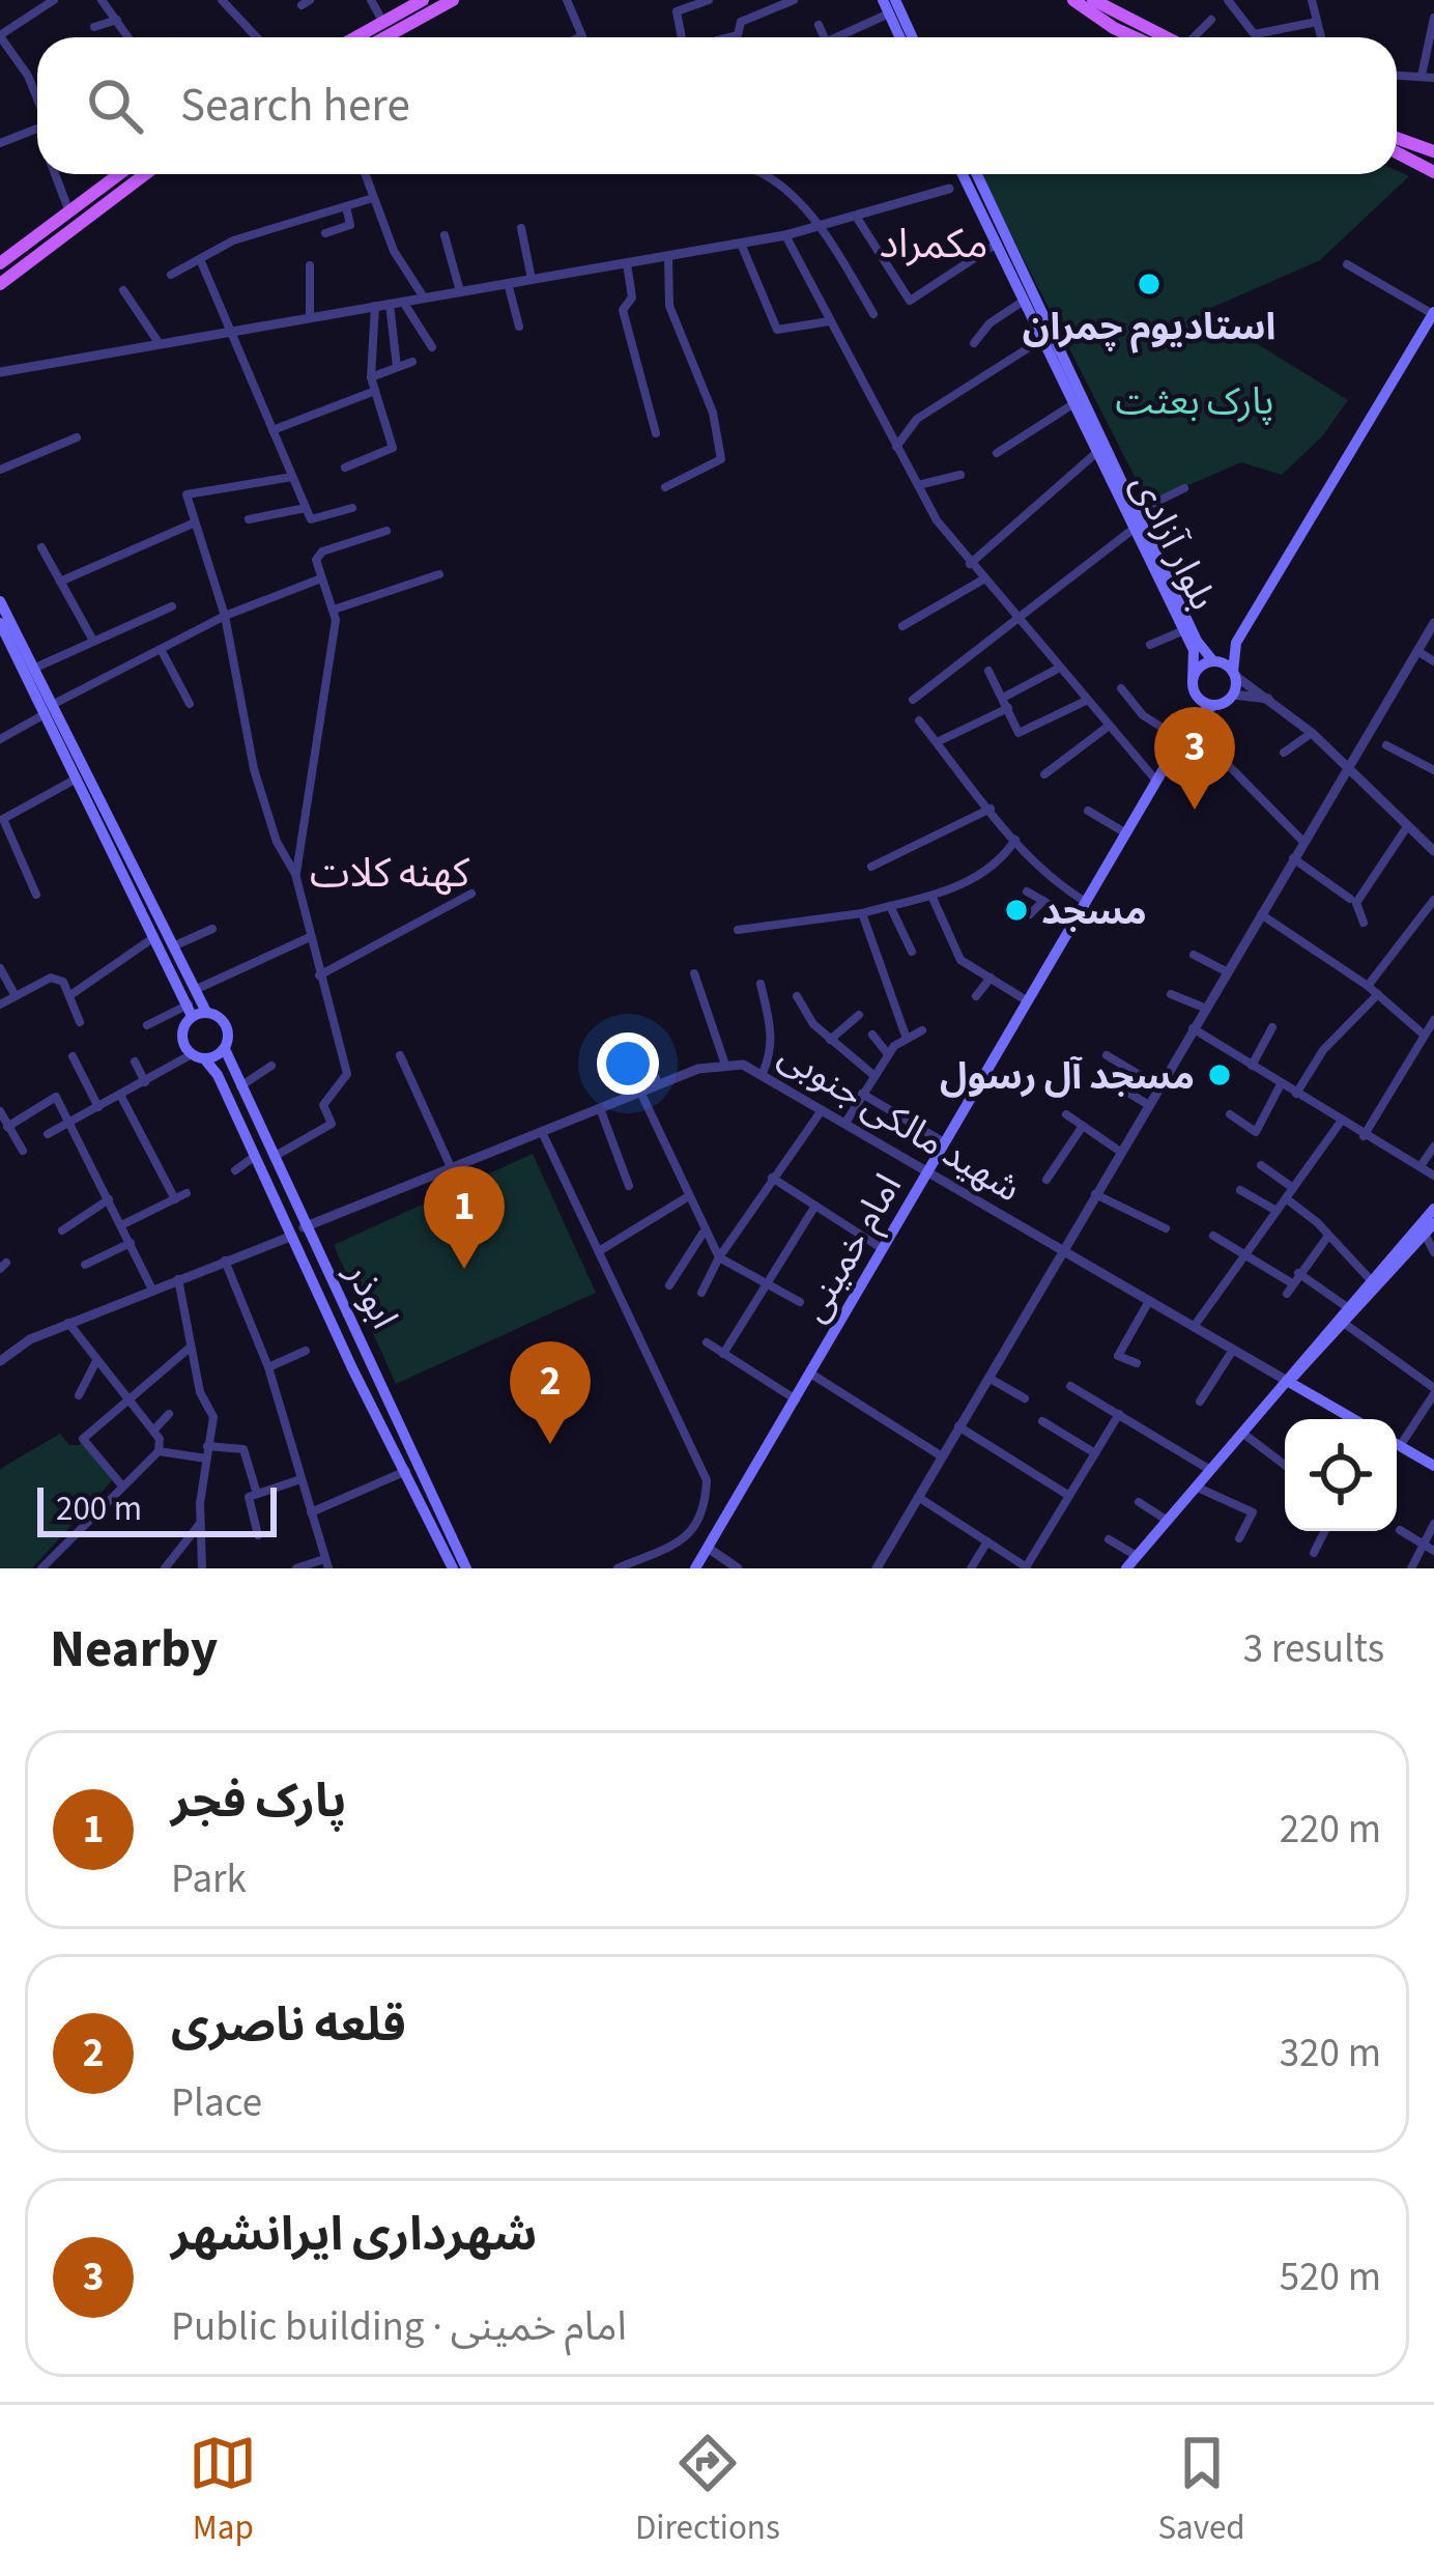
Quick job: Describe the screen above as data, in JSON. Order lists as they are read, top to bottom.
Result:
{
  "streets": {
    "main road": [
      "بلوار آزادی",
      "شهید مالکی جنوبی",
      "امام خمینی",
      "ابوذر"
    ]
  },
  "crossings": [
    ["بلوار آزادی", "امام خمینی"],
    ["شهید مالکی جنوبی", "امام خمینی"],
    ["شهید مالکی جنوبی", "ابوذر"]
  ],
  "districts": ["مکمراد", "کهنه کلات"],
  "parks": ["پارک بعثت"],
  "places": ["استادیوم چمران", "مسجد", "مسجد آل رسول"],
  "scale_bar": "200 m",
  "page": {
    "search": "Search here",
    "pins": ["3", "1", "2"],
    "scale": "200 m",
    "heading": ["Nearby", "3 results"],
    "list": [
      {
        "mark": "1",
        "name": "پارک فجر",
        "note": "Park",
        "value": "220 m"
      },
      {
        "mark": "2",
        "name": "قلعه ناصری",
        "note": "Place",
        "value": "320 m"
      },
      {
        "mark": "3",
        "name": "شهرداری ایرانشهر",
        "note": "Public building · امام خمینی",
        "value": "520 m"
      }
    ],
    "nav": ["Map", "Directions", "Saved"]
  }
}
